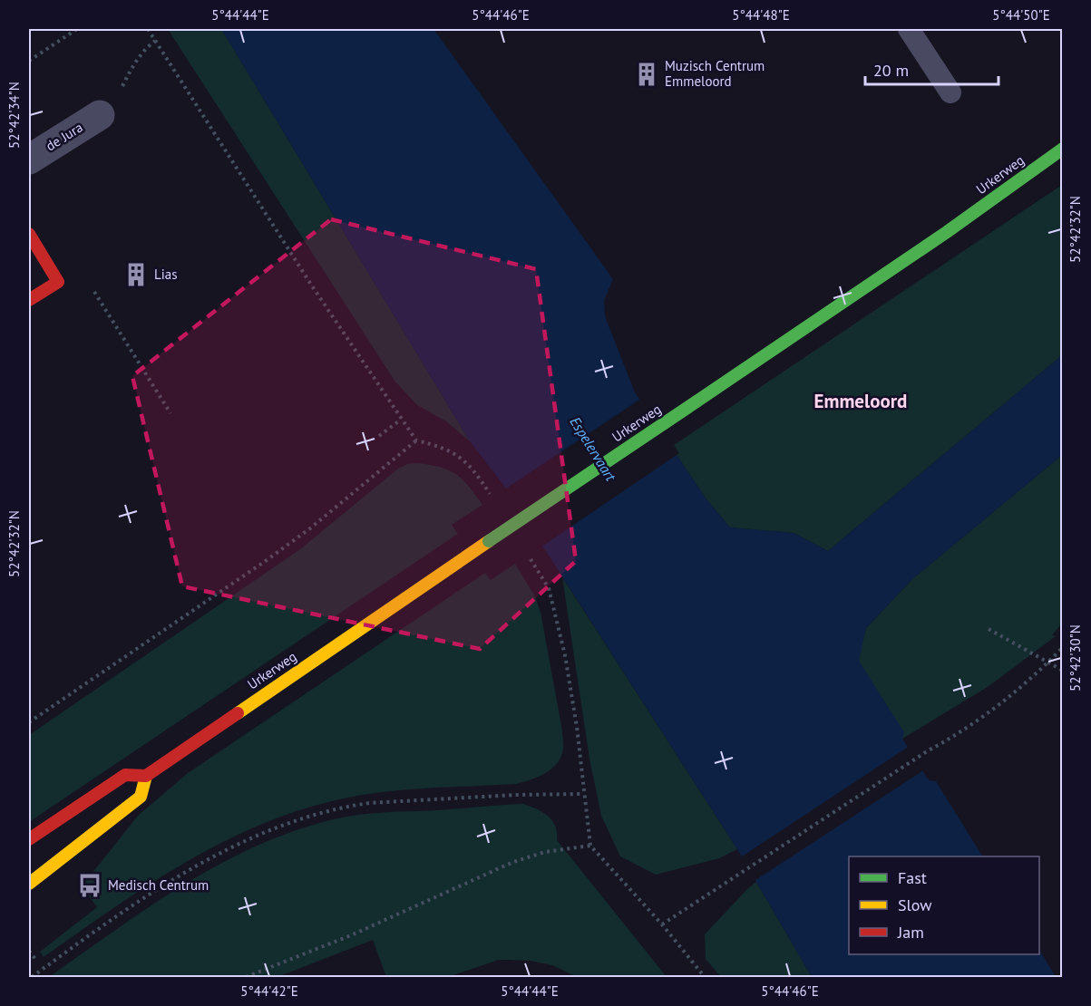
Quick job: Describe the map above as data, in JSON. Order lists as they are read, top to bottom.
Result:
{
  "streets": {
    "main road": ["Urkerweg"],
    "street": ["de Jura"]
  },
  "districts": ["Emmeloord"],
  "water": ["Espelervaart"],
  "places": {
    "building": ["Muzisch Centrum Emmeloord", "Lias"],
    "bus stop": ["Medisch Centrum"]
  },
  "legend": ["Fast", "Slow", "Jam"],
  "scale_bar": "20 m",
  "coordinates": [
    "5°44'44\"E",
    "5°44'46\"E",
    "5°44'48\"E",
    "5°44'50\"E",
    "52°42'34\"N",
    "52°42'32\"N",
    "52°42'30\"N",
    "5°44'42\"E"
  ]
}
